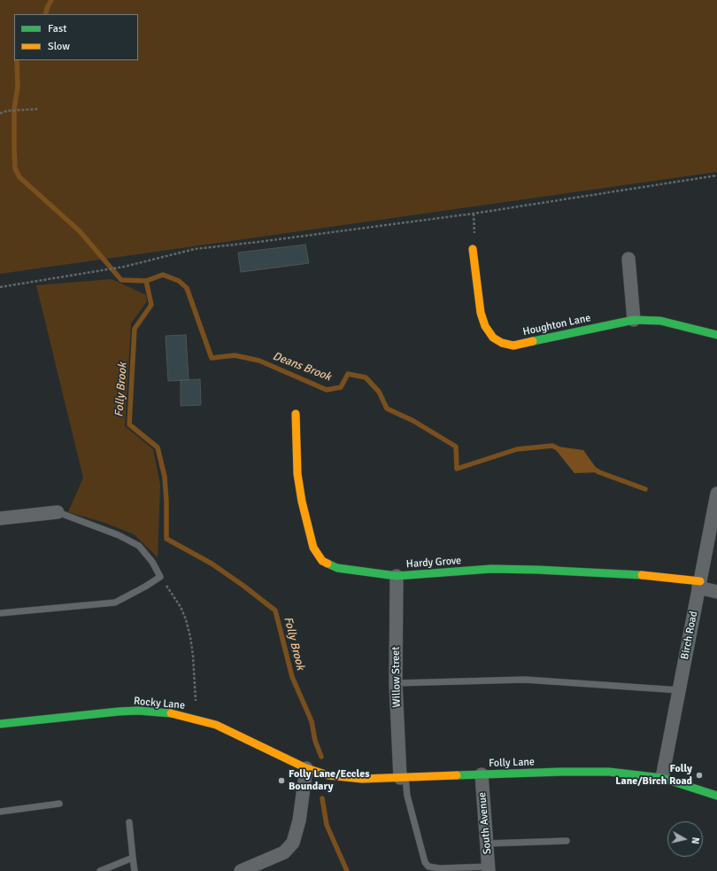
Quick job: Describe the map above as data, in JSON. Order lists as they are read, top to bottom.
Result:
{
  "streets": {
    "street": [
      "Houghton Lane",
      "Hardy Grove",
      "Birch Road",
      "Willow Street",
      "Rocky Lane",
      "Folly Lane",
      "South Avenue"
    ]
  },
  "crossings": [
    ["Hardy Grove", "Birch Road"],
    ["Hardy Grove", "Willow Street"],
    ["Birch Road", "Folly Lane"],
    ["Willow Street", "Folly Lane"],
    ["Rocky Lane", "Folly Lane"],
    ["Folly Lane", "South Avenue"]
  ],
  "water": ["Deans Brook", "Folly Brook"],
  "places": ["Folly Lane/Birch Road", "Folly Lane/Eccles Boundary"],
  "legend": ["Fast", "Slow"],
  "north": "right"
}
